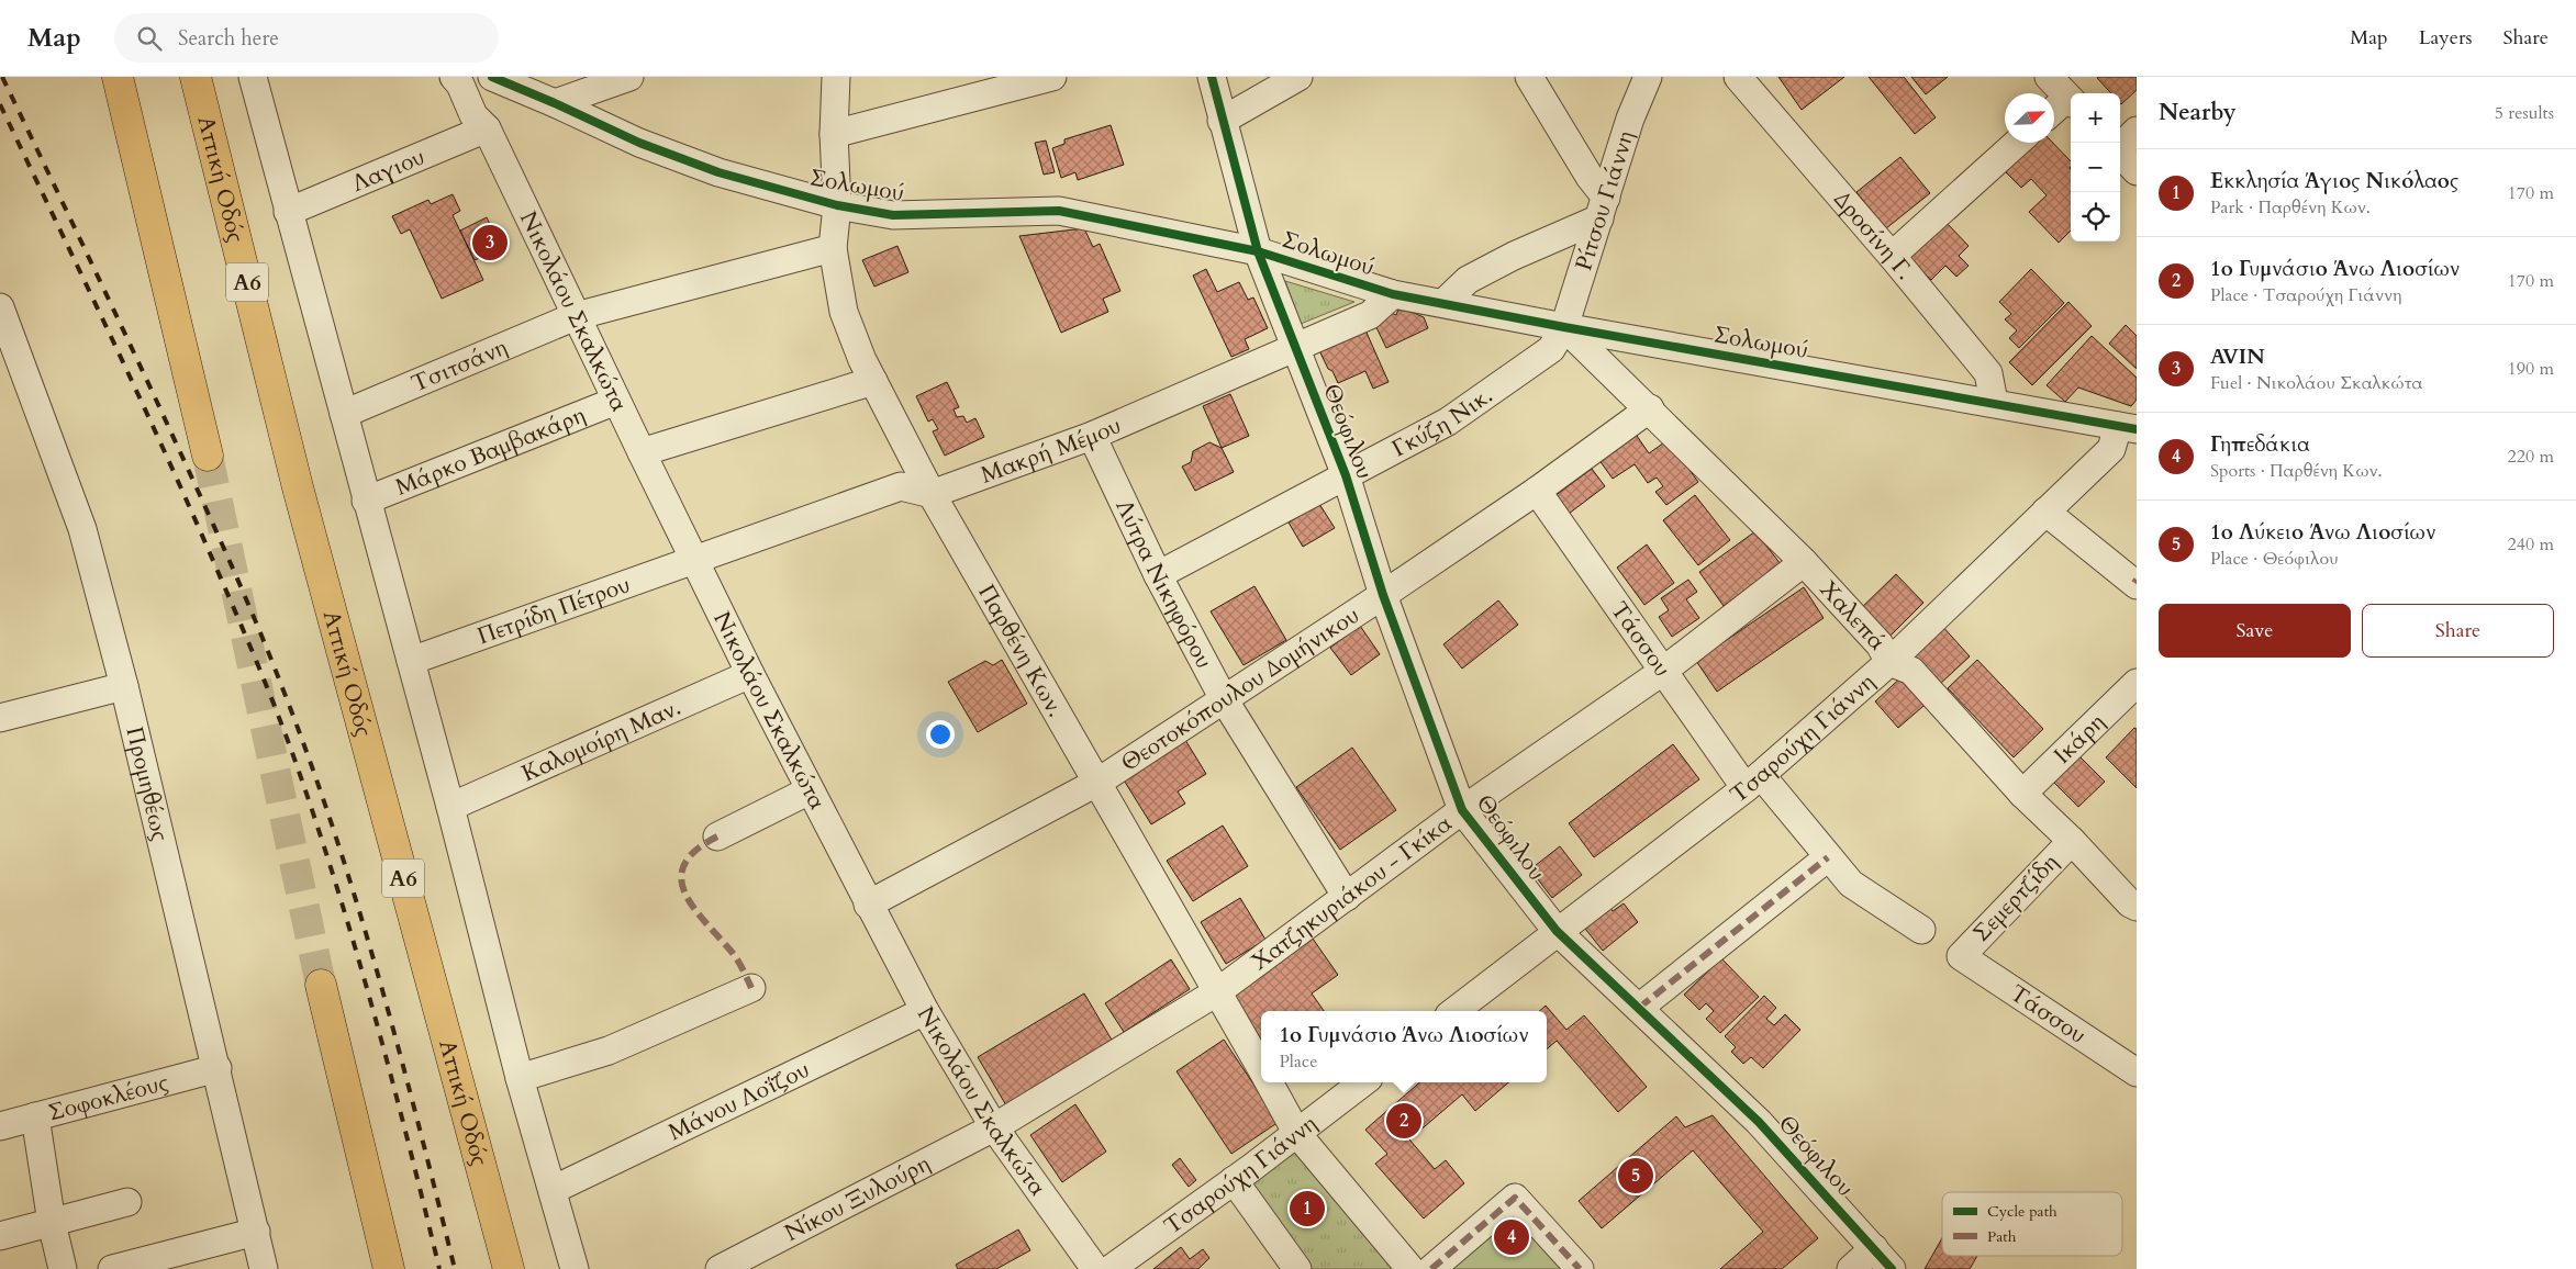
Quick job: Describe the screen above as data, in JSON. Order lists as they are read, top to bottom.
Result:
{
  "streets": {
    "highway": ["Αττική Οδός", "Α6"],
    "street": [
      "Λαγιου",
      "Σολωμού",
      "Ρίτσου Γιάννη",
      "Δροσίνη Γ.",
      "Νικολάου Σκαλκώτα",
      "Τσιτσάνη",
      "Γκύζη Νικ.",
      "Θεόφιλου",
      "Μάρκο Βαμβακάρη",
      "Μακρή Μέμου",
      "Λύτρα Νικηφόρου",
      "Πετρίδη Πέτρου",
      "Χαλεπά",
      "Τάσσου",
      "Παρθένη Κων.",
      "Θεοτοκόπουλου Δομήνικου",
      "Τσαρούχη Γιάννη",
      "Ικάρη",
      "Καλομοίρη Μαν.",
      "Προμηθέως",
      "Χατζηκυριάκου - Γκίκα",
      "Σεμερτζίδη",
      "Σοφοκλέους",
      "Μάνου Λοΐζου",
      "Νίκου Ξυλούρη"
    ]
  },
  "crossings": [
    ["Λαγιου", "Νικολάου Σκαλκώτα"],
    ["Σολωμού", "Ρίτσου Γιάννη"],
    ["Σολωμού", "Δροσίνη Γ."],
    ["Σολωμού", "Γκύζη Νικ."],
    ["Σολωμού", "Θεόφιλου"],
    ["Σολωμού", "Μακρή Μέμου"],
    ["Σολωμού", "Χαλεπά"],
    ["Σολωμού", "Παρθένη Κων."],
    ["Σολωμού", "Τσαρούχη Γιάννη"],
    ["Ρίτσου Γιάννη", "Γκύζη Νικ."],
    ["Ρίτσου Γιάννη", "Χαλεπά"],
    ["Νικολάου Σκαλκώτα", "Τσιτσάνη"],
    ["Νικολάου Σκαλκώτα", "Μάρκο Βαμβακάρη"],
    ["Νικολάου Σκαλκώτα", "Πετρίδη Πέτρου"],
    ["Νικολάου Σκαλκώτα", "Θεοτοκόπουλου Δομήνικου"],
    ["Νικολάου Σκαλκώτα", "Καλομοίρη Μαν."],
    ["Νικολάου Σκαλκώτα", "Χατζηκυριάκου - Γκίκα"],
    ["Νικολάου Σκαλκώτα", "Μάνου Λοΐζου"],
    ["Νικολάου Σκαλκώτα", "Νίκου Ξυλούρη"],
    ["Τσιτσάνη", "Παρθένη Κων."],
    ["Γκύζη Νικ.", "Θεόφιλου"],
    ["Γκύζη Νικ.", "Λύτρα Νικηφόρου"],
    ["Γκύζη Νικ.", "Χαλεπά"],
    ["Θεόφιλου", "Μακρή Μέμου"],
    ["Θεόφιλου", "Θεοτοκόπουλου Δομήνικου"],
    ["Θεόφιλου", "Τσαρούχη Γιάννη"],
    ["Θεόφιλου", "Χατζηκυριάκου - Γκίκα"],
    ["Μακρή Μέμου", "Λύτρα Νικηφόρου"],
    ["Μακρή Μέμου", "Παρθένη Κων."],
    ["Λύτρα Νικηφόρου", "Θεοτοκόπουλου Δομήνικου"],
    ["Λύτρα Νικηφόρου", "Χατζηκυριάκου - Γκίκα"],
    ["Χαλεπά", "Θεοτοκόπουλου Δομήνικου"],
    ["Χαλεπά", "Τσαρούχη Γιάννη"],
    ["Χαλεπά", "Ικάρη"],
    ["Χαλεπά", "Χατζηκυριάκου - Γκίκα"],
    ["Χαλεπά", "Σεμερτζίδη"],
    ["Τάσσου", "Θεοτοκόπουλου Δομήνικου"],
    ["Τάσσου", "Τσαρούχη Γιάννη"],
    ["Τάσσου", "Χατζηκυριάκου - Γκίκα"],
    ["Τάσσου", "Σεμερτζίδη"],
    ["Παρθένη Κων.", "Θεοτοκόπουλου Δομήνικου"],
    ["Παρθένη Κων.", "Τσαρούχη Γιάννη"],
    ["Παρθένη Κων.", "Χατζηκυριάκου - Γκίκα"],
    ["Προμηθέως", "Σοφοκλέους"],
    ["Χατζηκυριάκου - Γκίκα", "Νίκου Ξυλούρη"]
  ],
  "legend": ["Cycle path", "Path"],
  "north": "top right",
  "page": {
    "header": "Map",
    "search": "Search here",
    "nav": ["Map", "Layers", "Share"],
    "heading": ["Nearby", "5 results"],
    "map_buttons": ["+", "−"],
    "list": [
      {
        "mark": "1",
        "name": "Εκκλησία Άγιος Νικόλαος",
        "note": "Park · Παρθένη Κων.",
        "value": "170 m"
      },
      {
        "mark": "2",
        "name": "1ο Γυμνάσιο Άνω Λιοσίων",
        "note": "Place · Τσαρούχη Γιάννη",
        "value": "170 m"
      },
      {
        "mark": "3",
        "name": "AVIN",
        "note": "Fuel · Νικολάου Σκαλκώτα",
        "value": "190 m"
      },
      {
        "mark": "4",
        "name": "Γηπεδάκια",
        "note": "Sports · Παρθένη Κων.",
        "value": "220 m"
      },
      {
        "mark": "5",
        "name": "1ο Λύκειο Άνω Λιοσίων",
        "note": "Place · Θεόφιλου",
        "value": "240 m"
      }
    ],
    "pins": [
      "3",
      "2",
      "5",
      "1",
      "4"
    ],
    "buttons": ["Save", "Share"],
    "popup": ["1ο Γυμνάσιο Άνω Λιοσίων", "Place"]
  }
}
